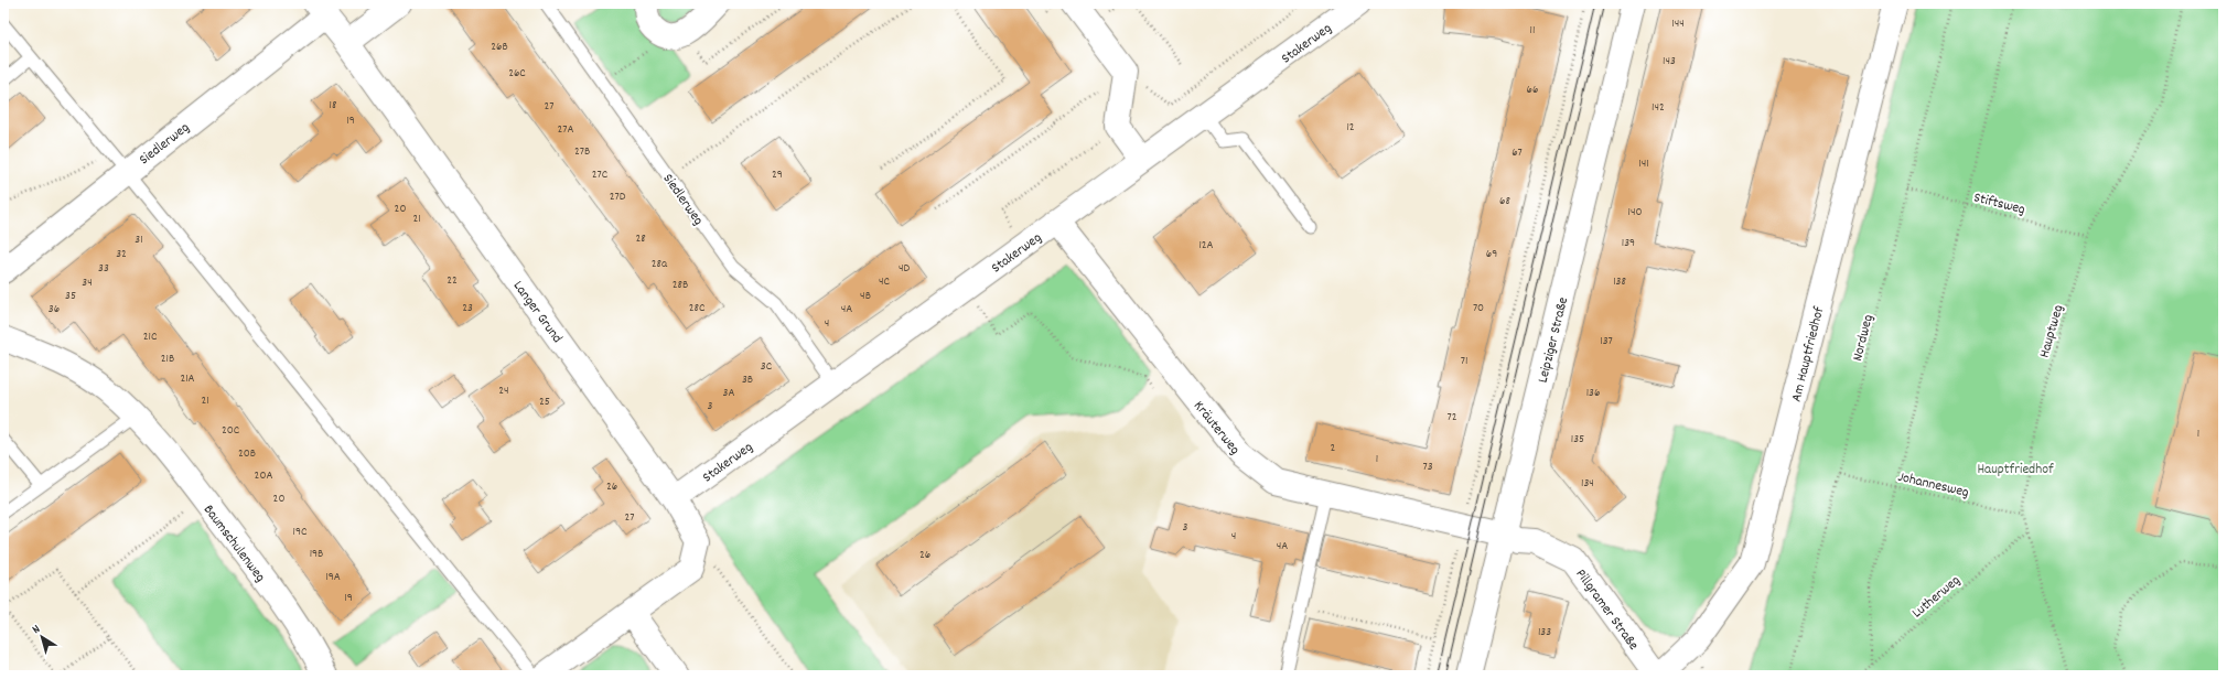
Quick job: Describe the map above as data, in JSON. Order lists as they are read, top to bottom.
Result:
{
  "streets": {
    "street": [
      "Stakerweg",
      "Siedlerweg",
      "Langer Grund",
      "Leipziger Straße",
      "Am Hauptfriedhof",
      "Kräuterweg",
      "Baumschulenweg",
      "Pillgramer Straße"
    ],
    "path": [
      "Stiftsweg",
      "Hauptweg",
      "Nordweg",
      "Johannesweg",
      "Lutherweg"
    ]
  },
  "crossings": [
    ["Stakerweg", "Siedlerweg"],
    ["Stakerweg", "Langer Grund"],
    ["Stakerweg", "Kräuterweg"],
    ["Siedlerweg", "Langer Grund"],
    ["Stiftsweg", "Hauptweg"],
    ["Stiftsweg", "Nordweg"],
    ["Hauptweg", "Johannesweg"],
    ["Hauptweg", "Lutherweg"],
    ["Nordweg", "Johannesweg"],
    ["Leipziger Straße", "Kräuterweg"],
    ["Leipziger Straße", "Pillgramer Straße"],
    ["Am Hauptfriedhof", "Pillgramer Straße"],
    ["Kräuterweg", "Pillgramer Straße"]
  ],
  "parks": ["Hauptfriedhof"],
  "house_numbers": [
    "144",
    "11",
    "26B",
    "143",
    "26C",
    "66",
    "18",
    "27",
    "142",
    "19",
    "12",
    "27A",
    "27B",
    "67",
    "141",
    "27C",
    "29",
    "27D",
    "68",
    "20",
    "140",
    "21",
    "28",
    "31",
    "139",
    "12A",
    "32",
    "69",
    "28a",
    "33",
    "4D",
    "22",
    "4C",
    "138",
    "34",
    "28B",
    "35",
    "4B",
    "23",
    "28C",
    "70",
    "36",
    "4A",
    "4",
    "21C",
    "137",
    "21B",
    "71",
    "3C",
    "21A",
    "3B",
    "24",
    "3A",
    "136",
    "21",
    "25",
    "3",
    "72",
    "20C",
    "1",
    "135",
    "2",
    "20B",
    "1",
    "73",
    "20A",
    "134",
    "26",
    "20",
    "27",
    "3",
    "19C",
    "4",
    "4A",
    "19B",
    "26",
    "19A",
    "19",
    "133"
  ],
  "north": "top left"
}
